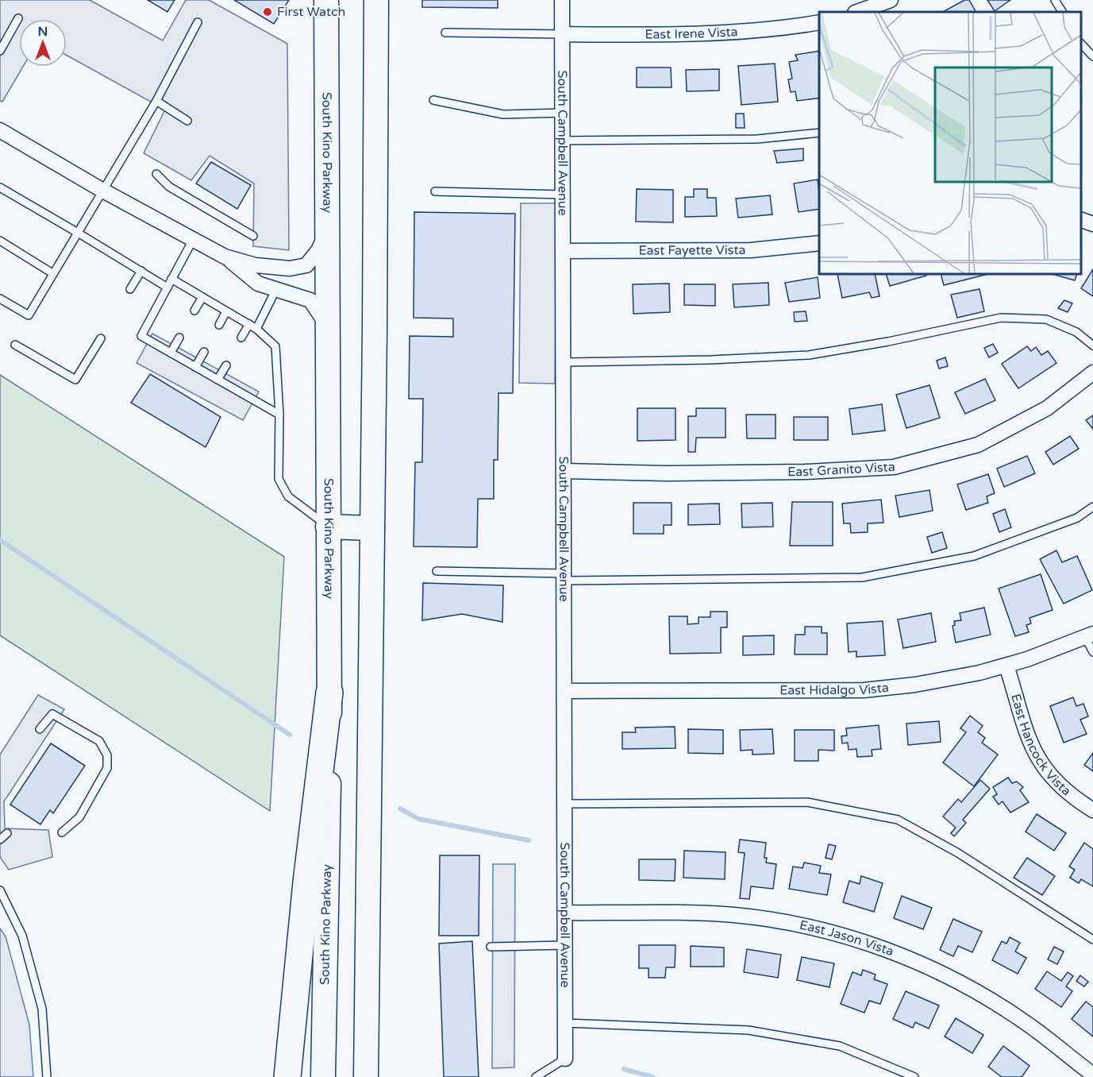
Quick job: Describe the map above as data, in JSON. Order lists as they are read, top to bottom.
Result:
{
  "streets": {
    "main road": ["South Kino Parkway"],
    "street": [
      "East Irene Vista",
      "South Campbell Avenue",
      "East Fayette Vista",
      "East Granito Vista",
      "East Hidalgo Vista",
      "East Hancock Vista",
      "East Jason Vista"
    ]
  },
  "crossings": [
    ["East Irene Vista", "South Campbell Avenue"],
    ["South Campbell Avenue", "East Fayette Vista"],
    ["South Campbell Avenue", "East Granito Vista"],
    ["South Campbell Avenue", "East Hidalgo Vista"],
    ["South Campbell Avenue", "East Jason Vista"],
    ["East Hidalgo Vista", "East Hancock Vista"]
  ],
  "places": ["First Watch"],
  "north": "top"
}
